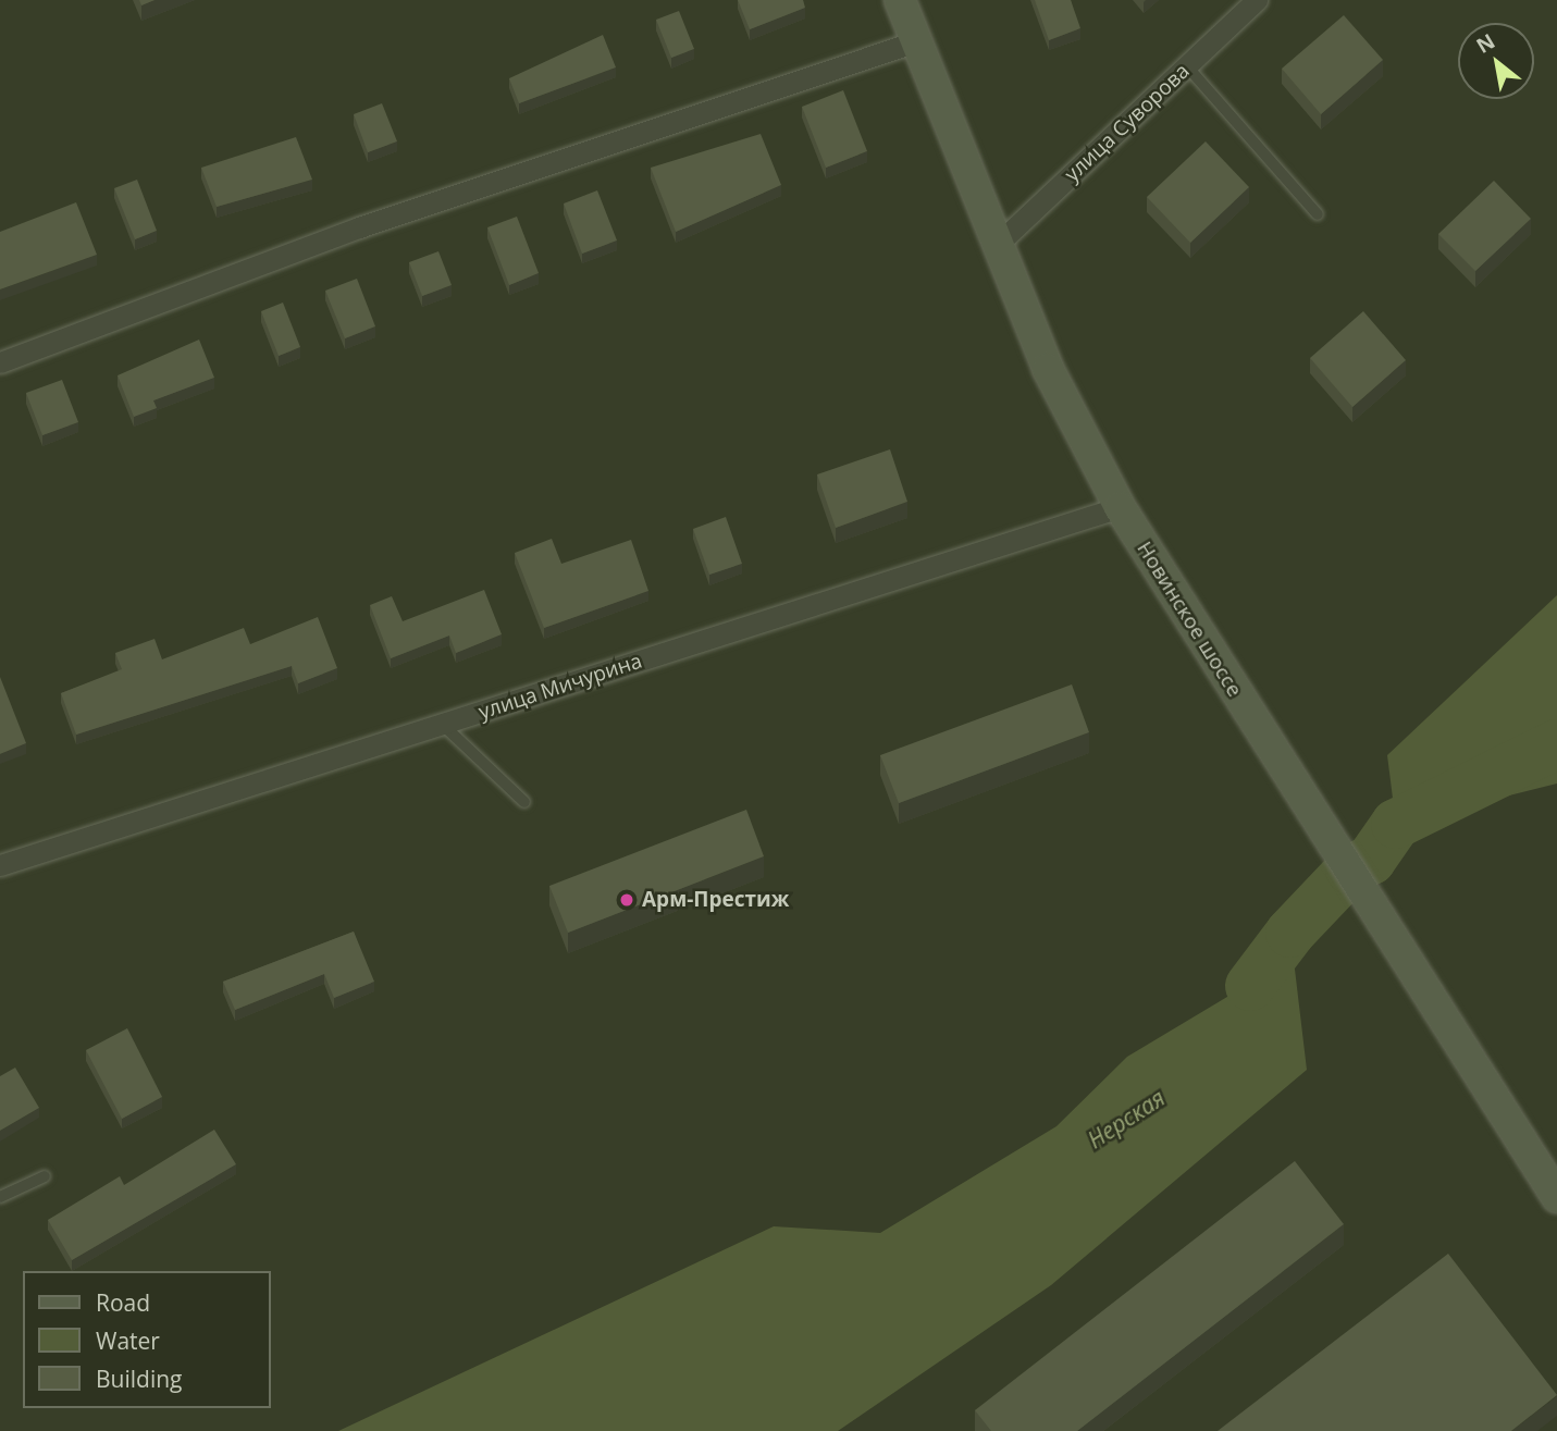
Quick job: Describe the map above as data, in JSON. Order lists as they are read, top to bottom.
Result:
{
  "streets": {
    "street": ["улица Суворова", "Новинское шоссе", "улица Мичурина"]
  },
  "crossings": [
    ["улица Суворова", "Новинское шоссе"],
    ["Новинское шоссе", "улица Мичурина"]
  ],
  "water": ["Нерская"],
  "places": ["Арм-Престиж"],
  "legend": ["Road", "Water", "Building"],
  "north": "top left"
}
